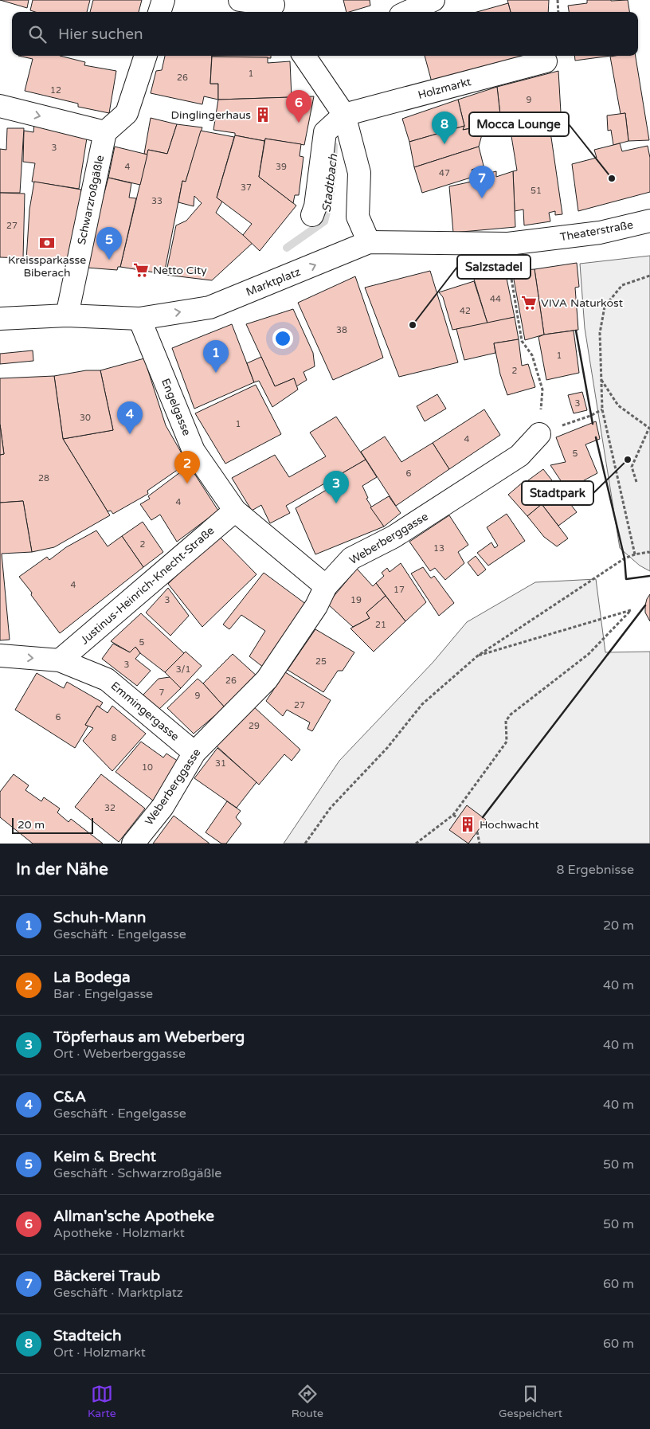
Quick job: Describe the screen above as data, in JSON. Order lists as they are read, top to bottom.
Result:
{
  "streets": {
    "street": [
      "Holzmarkt",
      "Schwarzroßgäßle",
      "Theaterstraße",
      "Marktplatz",
      "Engelgasse",
      "Weberberggasse",
      "Justinus-Heinrich-Knecht-Straße",
      "Emmingergasse"
    ]
  },
  "crossings": [
    ["Schwarzroßgäßle", "Marktplatz"],
    ["Theaterstraße", "Marktplatz"],
    ["Marktplatz", "Engelgasse"],
    ["Engelgasse", "Weberberggasse"],
    ["Engelgasse", "Justinus-Heinrich-Knecht-Straße"],
    ["Weberberggasse", "Emmingergasse"],
    ["Justinus-Heinrich-Knecht-Straße", "Emmingergasse"]
  ],
  "one_way": ["Marktplatz"],
  "water": ["Stadtbach"],
  "places": {
    "building": ["Dinglingerhaus", "Hochwacht"],
    "other": ["Mocca Lounge", "Salzstadel", "Stadtpark"],
    "bank": ["Kreissparkasse Biberach"],
    "supermarket": ["Netto City", "VIVA Naturkost"]
  },
  "house_numbers": [
    "1",
    "26",
    "12",
    "9",
    "3",
    "4",
    "39",
    "47",
    "37",
    "51",
    "33",
    "27",
    "44",
    "42",
    "38",
    "1",
    "2",
    "3",
    "30",
    "1",
    "4",
    "5",
    "6",
    "28",
    "4",
    "2",
    "13",
    "4",
    "17",
    "3",
    "19",
    "21",
    "5",
    "25",
    "3",
    "3/1",
    "26",
    "7",
    "9",
    "27",
    "6",
    "29",
    "8",
    "31",
    "10",
    "32"
  ],
  "scale_bar": "20 m",
  "page": {
    "search": "Hier suchen",
    "pins": [
      "6",
      "8",
      "7",
      "5",
      "1",
      "4",
      "2",
      "3"
    ],
    "scale": "20 m",
    "heading": ["In der Nähe", "8 Ergebnisse"],
    "list": [
      {
        "mark": "1",
        "name": "Schuh-Mann",
        "note": "Geschäft · Engelgasse",
        "value": "20 m"
      },
      {
        "mark": "2",
        "name": "La Bodega",
        "note": "Bar · Engelgasse",
        "value": "40 m"
      },
      {
        "mark": "3",
        "name": "Töpferhaus am Weberberg",
        "note": "Ort · Weberberggasse",
        "value": "40 m"
      },
      {
        "mark": "4",
        "name": "C&A",
        "note": "Geschäft · Engelgasse",
        "value": "40 m"
      },
      {
        "mark": "5",
        "name": "Keim & Brecht",
        "note": "Geschäft · Schwarzroßgäßle",
        "value": "50 m"
      },
      {
        "mark": "6",
        "name": "Allman'sche Apotheke",
        "note": "Apotheke · Holzmarkt",
        "value": "50 m"
      },
      {
        "mark": "7",
        "name": "Bäckerei Traub",
        "note": "Geschäft · Marktplatz",
        "value": "60 m"
      },
      {
        "mark": "8",
        "name": "Stadteich",
        "note": "Ort · Holzmarkt",
        "value": "60 m"
      }
    ],
    "nav": ["Karte", "Route", "Gespeichert"]
  }
}
